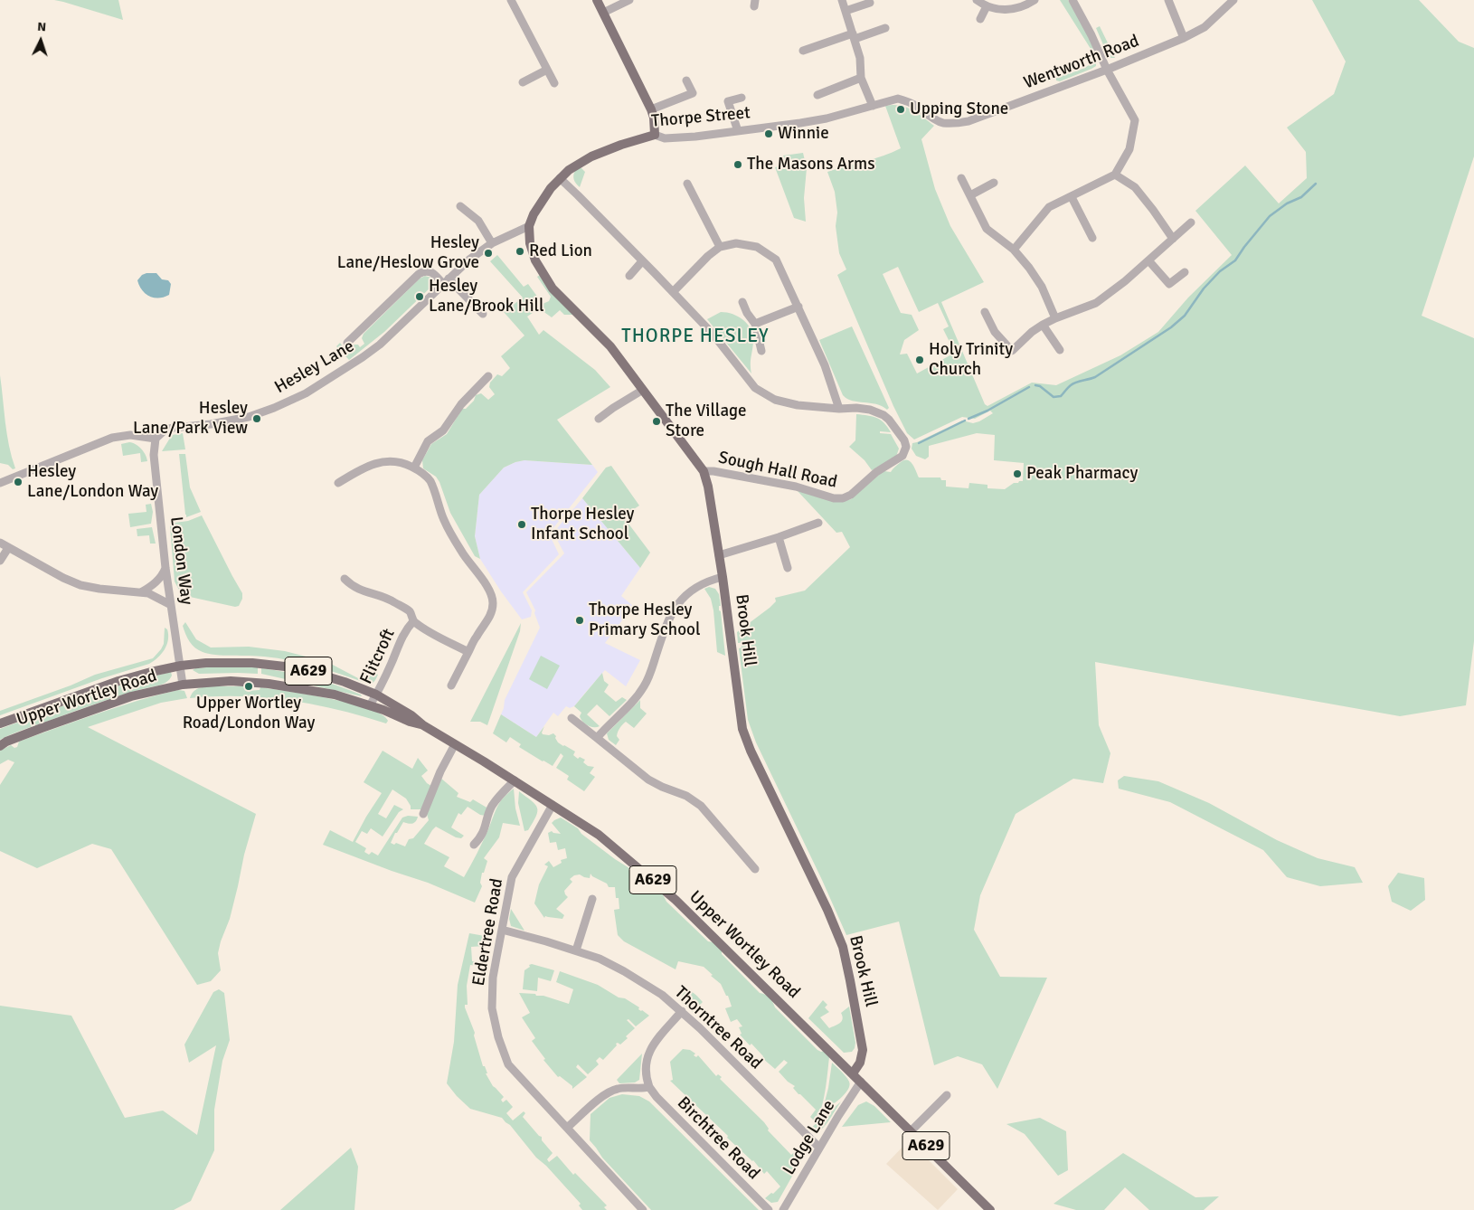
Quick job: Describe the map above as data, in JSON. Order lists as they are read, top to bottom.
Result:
{
  "streets": {
    "main road": [
      "Thorpe Street",
      "Brook Hill",
      "A629",
      "Upper Wortley Road"
    ],
    "street": [
      "Wentworth Road",
      "Hesley Lane",
      "Sough Hall Road",
      "London Way",
      "Flitcroft",
      "Eldertree Road",
      "Thorntree Road",
      "Lodge Lane",
      "Birchtree Road"
    ]
  },
  "crossings": [
    ["Wentworth Road", "Thorpe Street"],
    ["Thorpe Street", "Hesley Lane"],
    ["Thorpe Street", "Brook Hill"],
    ["Hesley Lane", "London Way"],
    ["Hesley Lane", "Brook Hill"],
    ["Sough Hall Road", "Brook Hill"],
    ["London Way", "Upper Wortley Road"],
    ["Brook Hill", "Upper Wortley Road"],
    ["Flitcroft", "Upper Wortley Road"],
    ["Upper Wortley Road", "Eldertree Road"],
    ["Upper Wortley Road", "Lodge Lane"],
    ["Eldertree Road", "Thorntree Road"],
    ["Thorntree Road", "Lodge Lane"]
  ],
  "districts": ["THORPE HESLEY"],
  "places": [
    "Upping Stone",
    "Winnie",
    "The Masons Arms",
    "Red Lion",
    "Hesley Lane/Heslow Grove",
    "Hesley Lane/Brook Hill",
    "Holy Trinity Church",
    "Hesley Lane/Park View",
    "The Village Store",
    "Peak Pharmacy",
    "Hesley Lane/London Way",
    "Thorpe Hesley Infant School",
    "Thorpe Hesley Primary School",
    "Upper Wortley Road/London Way"
  ],
  "north": "top"
}
